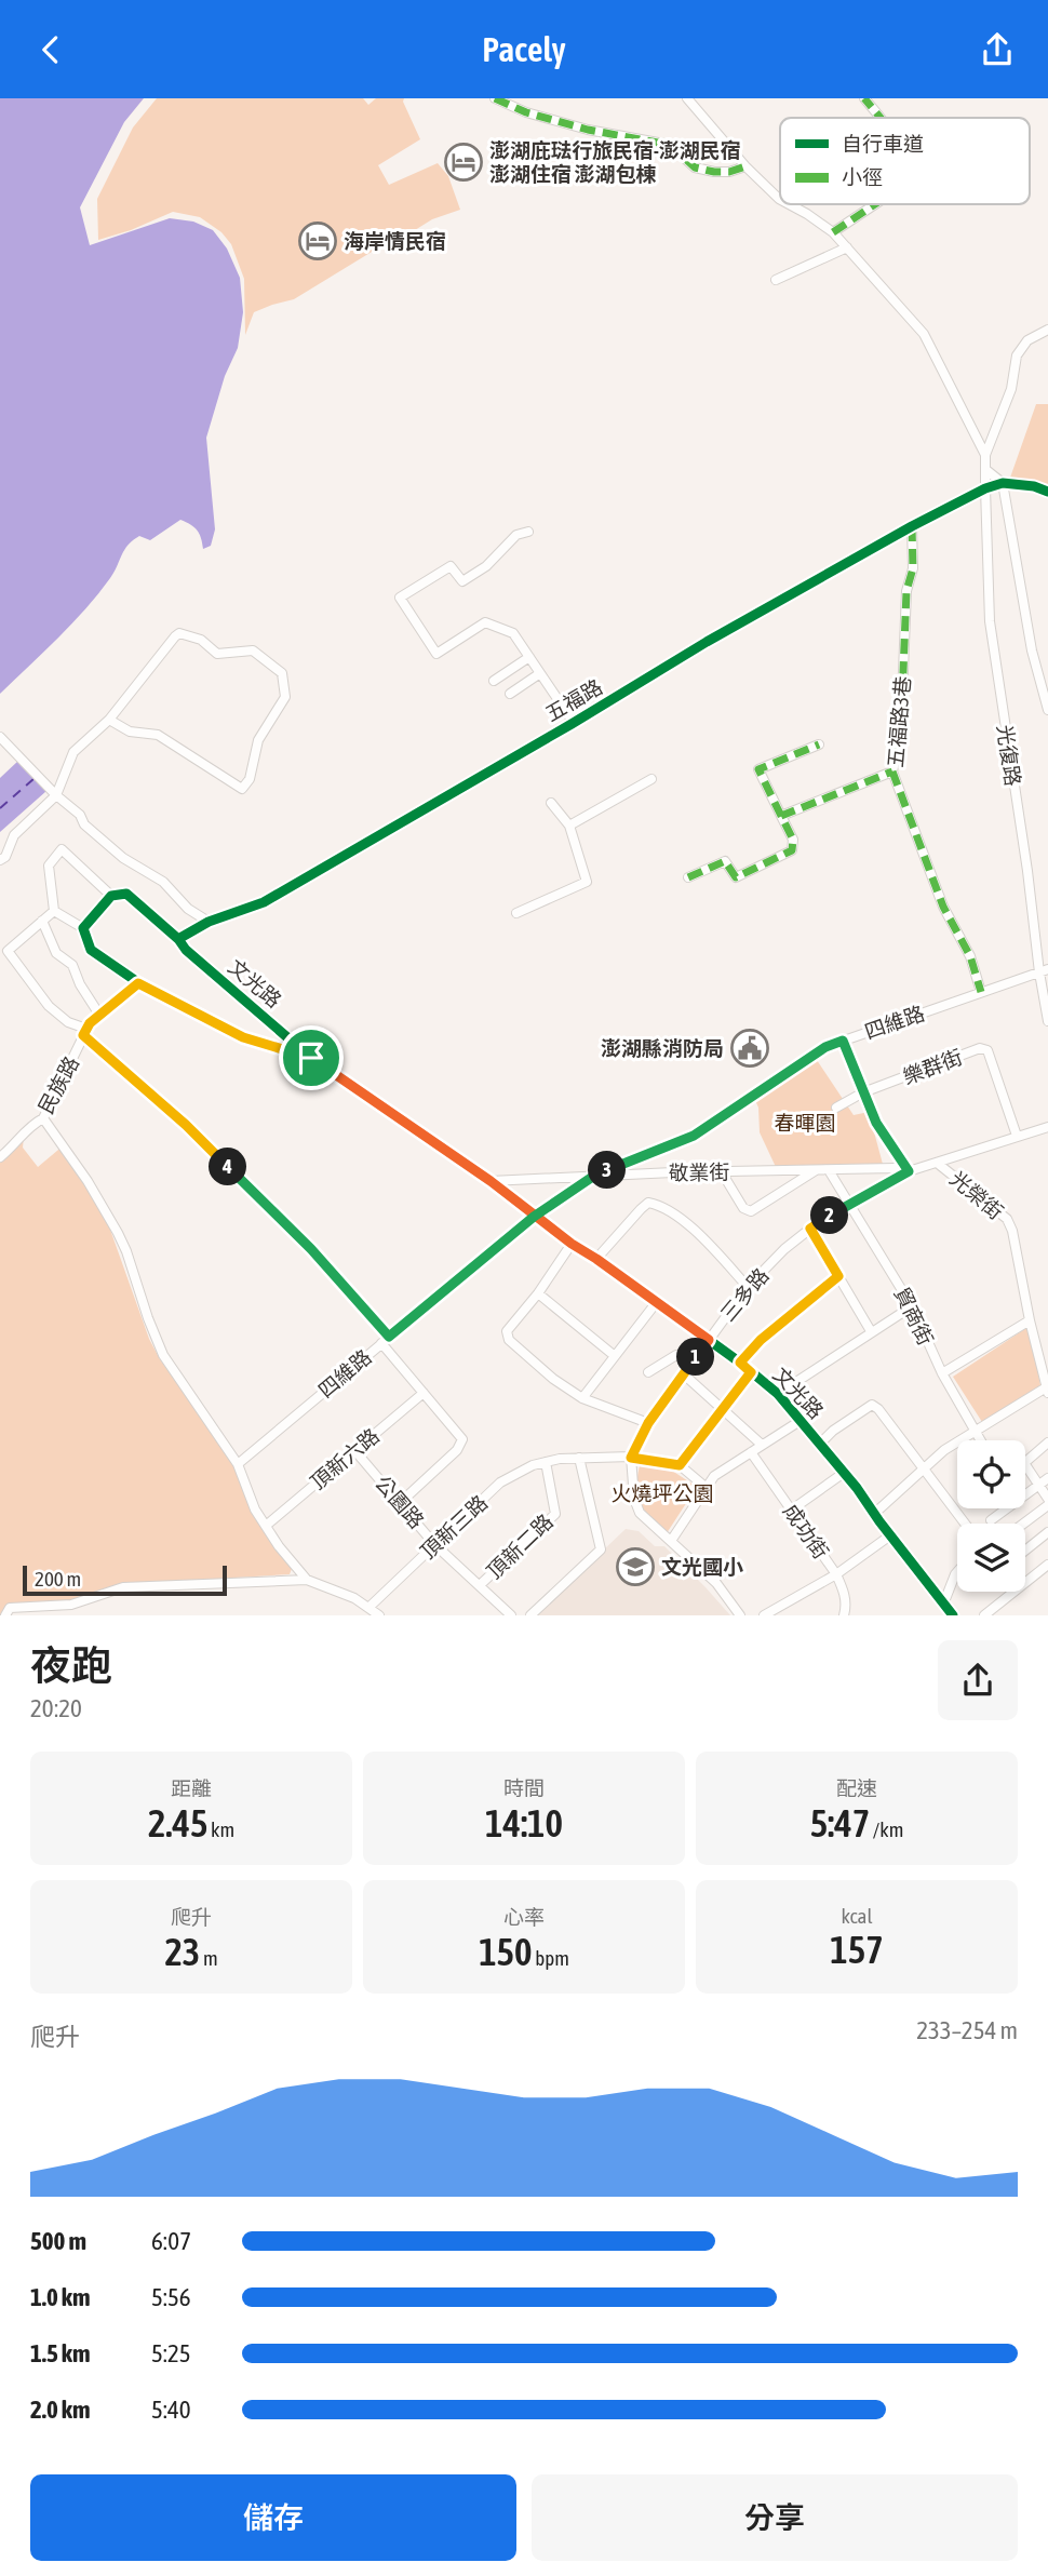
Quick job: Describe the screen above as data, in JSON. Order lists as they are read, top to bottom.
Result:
{
  "streets": {
    "street": [
      "五福路",
      "五福路3巷",
      "光復路",
      "文光路",
      "四維路",
      "樂群街",
      "民族路",
      "敬業街",
      "光榮街",
      "三多路",
      "貿商街",
      "頂新六路",
      "公園路",
      "頂新三路",
      "成功街",
      "頂新二路"
    ]
  },
  "crossings": [
    ["五福路", "五福路3巷"],
    ["五福路", "光復路"],
    ["五福路", "文光路"],
    ["五福路3巷", "四維路"],
    ["光復路", "四維路"],
    ["文光路", "四維路"],
    ["文光路", "敬業街"],
    ["文光路", "三多路"],
    ["四維路", "敬業街"],
    ["樂群街", "三多路"],
    ["敬業街", "三多路"],
    ["敬業街", "貿商街"],
    ["光榮街", "三多路"],
    ["三多路", "貿商街"],
    ["三多路", "頂新三路"],
    ["頂新六路", "公園路"],
    ["公園路", "頂新三路"],
    ["公園路", "頂新二路"],
    ["頂新三路", "頂新二路"]
  ],
  "parks": ["春暉園", "火燒坪公園"],
  "places": {
    "hotel": ["澎湖庇琺行旅民宿-澎湖民宿 澎湖住宿 澎湖包棟", "海岸情民宿"],
    "public building": ["澎湖縣消防局"],
    "school or university": ["文光國小"]
  },
  "legend": ["自行車道", "小徑"],
  "scale_bar": "200 m",
  "page": {
    "header": "Pacely",
    "pins": [
      "4",
      "3",
      "2",
      "1"
    ],
    "scale": "200 m",
    "heading": ["夜跑", "20:20"],
    "stats": [
      ["距離", "2.45 km"],
      ["時間", "14:10"],
      ["配速", "5:47 /km"],
      ["爬升", "23 m"],
      ["心率", "150 bpm"],
      ["kcal", "157"]
    ],
    "chart": ["爬升", "233–254 m"],
    "list": [
      {
        "name": "500 m",
        "note": "6:07"
      },
      {
        "name": "1.0 km",
        "note": "5:56"
      },
      {
        "name": "1.5 km",
        "note": "5:25"
      },
      {
        "name": "2.0 km",
        "note": "5:40"
      }
    ],
    "buttons": ["儲存", "分享"]
  }
}
